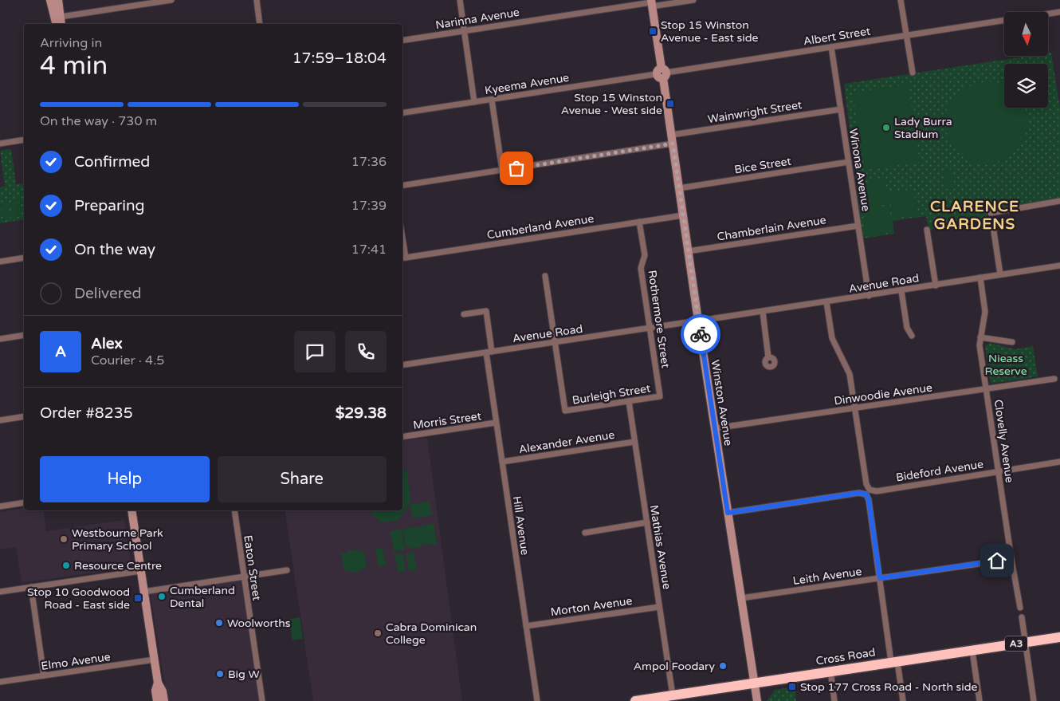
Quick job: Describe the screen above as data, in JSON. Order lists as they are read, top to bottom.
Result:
{
  "streets": {
    "highway": ["A3", "Cross Road"],
    "street": [
      "Narinna Avenue",
      "Albert Street",
      "Kyeema Avenue",
      "Wainwright Street",
      "Bice Street",
      "Winona Avenue",
      "Cumberland Avenue",
      "Chamberlain Avenue",
      "Avenue Road",
      "Rothermore Street",
      "Burleigh Street",
      "Dinwoodie Avenue",
      "Winston Avenue",
      "Morris Street",
      "Clovelly Avenue",
      "Alexander Avenue",
      "Bideford Avenue",
      "Hill Avenue",
      "Mathias Avenue",
      "Eaton Street",
      "Leith Avenue",
      "Morton Avenue",
      "Elmo Avenue"
    ]
  },
  "crossings": [
    ["Narinna Avenue", "Winston Avenue"],
    ["Albert Street", "Kyeema Avenue"],
    ["Albert Street", "Winona Avenue"],
    ["Albert Street", "Winston Avenue"],
    ["Kyeema Avenue", "Winston Avenue"],
    ["Wainwright Street", "Winona Avenue"],
    ["Wainwright Street", "Winston Avenue"],
    ["Bice Street", "Winona Avenue"],
    ["Bice Street", "Winston Avenue"],
    ["Winona Avenue", "Chamberlain Avenue"],
    ["Winona Avenue", "Avenue Road"],
    ["Cumberland Avenue", "Rothermore Street"],
    ["Cumberland Avenue", "Winston Avenue"],
    ["Chamberlain Avenue", "Winston Avenue"],
    ["Avenue Road", "Rothermore Street"],
    ["Avenue Road", "Burleigh Street"],
    ["Avenue Road", "Winston Avenue"],
    ["Avenue Road", "Clovelly Avenue"],
    ["Avenue Road", "Hill Avenue"],
    ["Rothermore Street", "Burleigh Street"],
    ["Burleigh Street", "Mathias Avenue"],
    ["Dinwoodie Avenue", "Winston Avenue"],
    ["Dinwoodie Avenue", "Clovelly Avenue"],
    ["Winston Avenue", "Bideford Avenue"],
    ["Winston Avenue", "Leith Avenue"],
    ["Winston Avenue", "Cross Road"],
    ["Morris Street", "Hill Avenue"],
    ["Clovelly Avenue", "Bideford Avenue"],
    ["Clovelly Avenue", "Leith Avenue"],
    ["Alexander Avenue", "Hill Avenue"],
    ["Alexander Avenue", "Mathias Avenue"],
    ["Hill Avenue", "Morton Avenue"],
    ["Mathias Avenue", "Morton Avenue"],
    ["Mathias Avenue", "Cross Road"]
  ],
  "districts": ["CLARENCE GARDENS"],
  "parks": ["Nieass Reserve"],
  "places": {
    "transit": [
      "Stop 15 Winston Avenue - East side",
      "Stop 15 Winston Avenue - West side",
      "Stop 10 Goodwood Road - East side",
      "Stop 177 Cross Road - North side"
    ],
    "other": [
      "Lady Burra Stadium",
      "Westbourne Park Primary School",
      "Resource Centre",
      "Cumberland Dental",
      "Woolworths",
      "Cabra Dominican College",
      "Ampol Foodary",
      "Big W"
    ]
  },
  "north": "bottom",
  "page": {
    "heading": ["4 min", "Arriving in", "17:59–18:04"],
    "panel": [
      "Alex",
      "Courier · 4.5",
      "Order #8235",
      "$29.38"
    ],
    "bar": "On the way · 730 m",
    "list": [
      ["Confirmed", "17:36"],
      ["Preparing", "17:39"],
      ["On the way", "17:41"],
      "Delivered"
    ],
    "round": "A",
    "buttons": ["Help", "Share"]
  }
}
